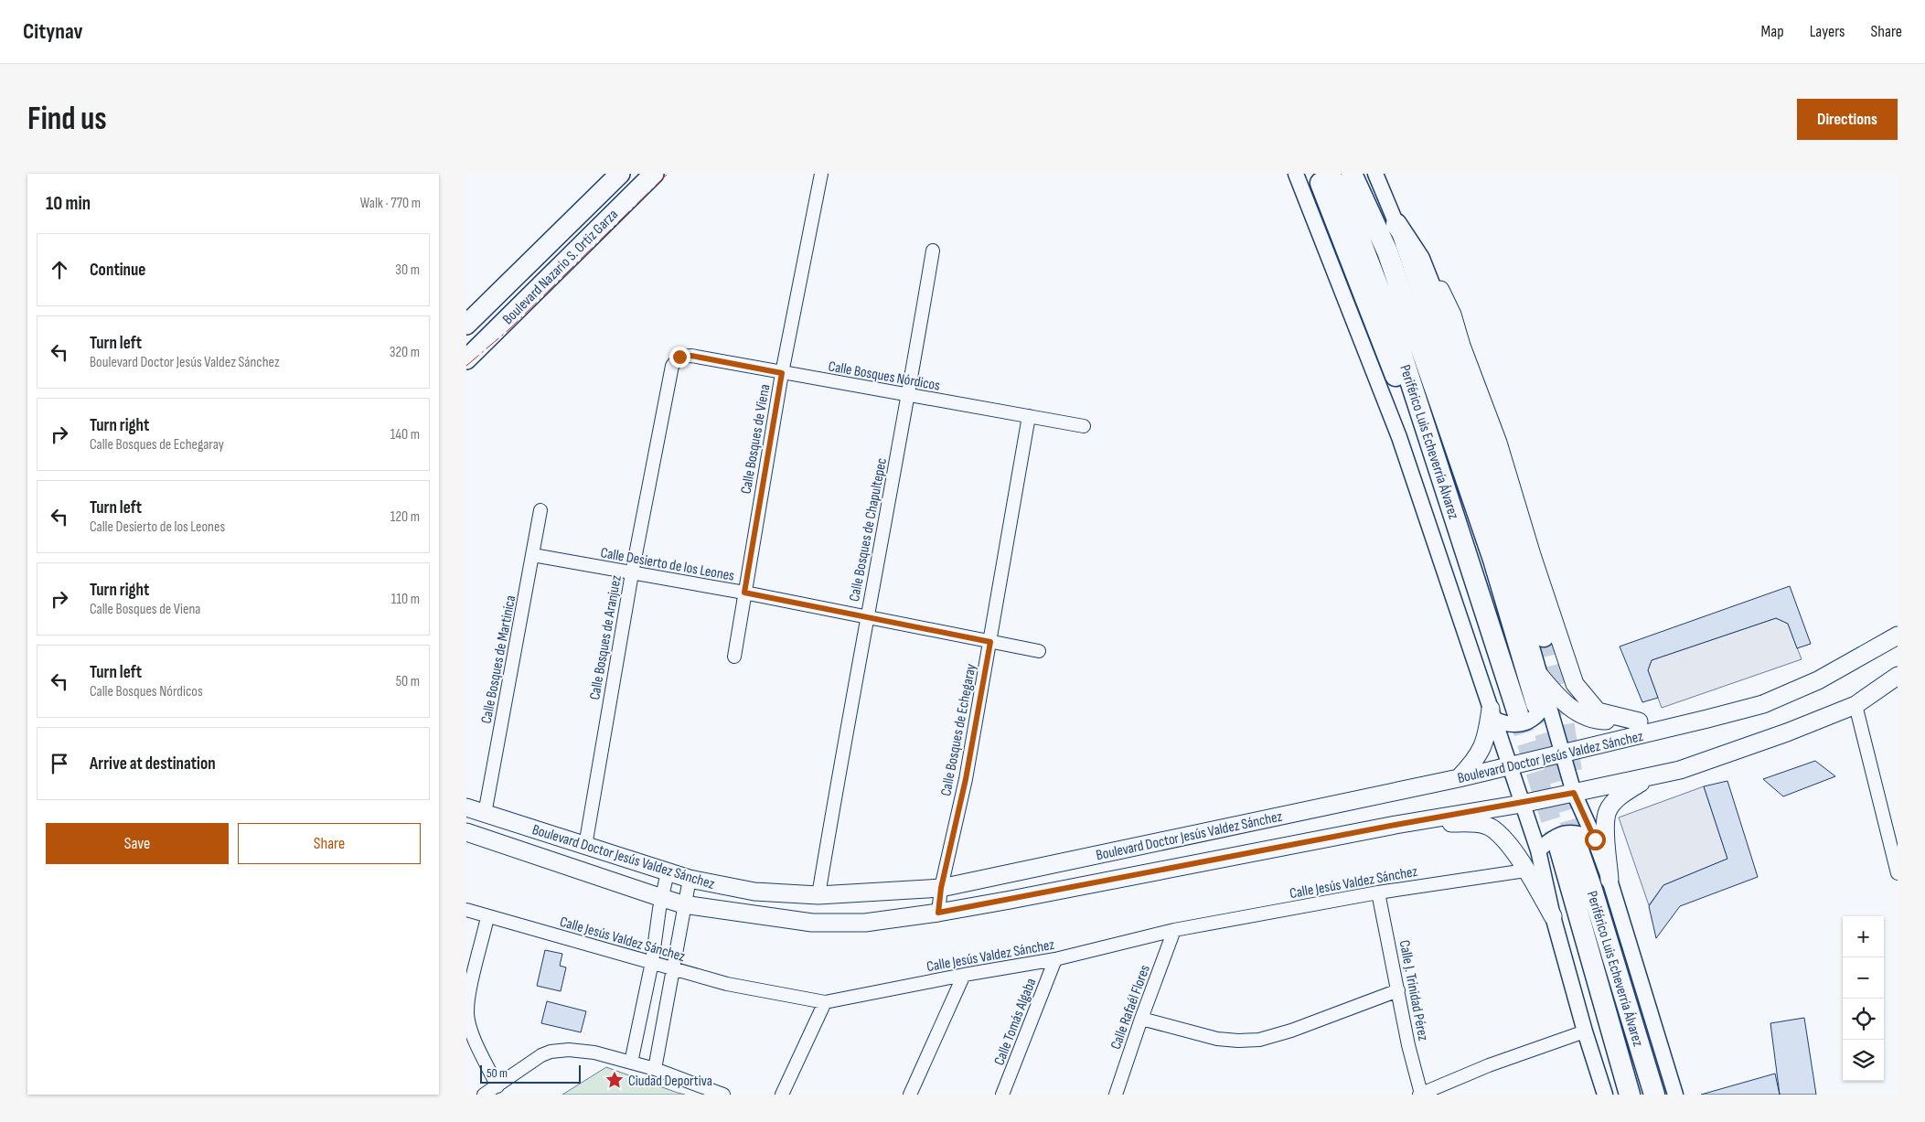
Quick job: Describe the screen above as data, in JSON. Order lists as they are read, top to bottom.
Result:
{
  "streets": {
    "highway": ["Periférico Luis Echeverría Álvarez"],
    "main road": ["Boulevard Nazario S. Ortiz Garza", "Boulevard Doctor Jesús Valdez Sánchez"],
    "street": [
      "Calle Bosques Nórdicos",
      "Calle Bosques de Viena",
      "Calle Bosques de Chapultepec",
      "Calle Desierto de los Leones",
      "Calle Bosques de Aranjuez",
      "Calle Bosques de Martinica",
      "Calle Bosques de Echegaray",
      "Calle Jesús Valdez Sánchez",
      "Calle J. Trinidad Pérez",
      "Calle Rafaél Flores",
      "Calle Tomás Algaba"
    ]
  },
  "crossings": [
    ["Calle Bosques Nórdicos", "Calle Bosques de Viena"],
    ["Calle Bosques Nórdicos", "Calle Bosques de Chapultepec"],
    ["Calle Bosques Nórdicos", "Calle Bosques de Aranjuez"],
    ["Calle Bosques Nórdicos", "Calle Bosques de Echegaray"],
    ["Calle Bosques de Viena", "Calle Desierto de los Leones"],
    ["Calle Bosques de Chapultepec", "Calle Desierto de los Leones"],
    ["Calle Bosques de Chapultepec", "Boulevard Doctor Jesús Valdez Sánchez"],
    ["Calle Desierto de los Leones", "Calle Bosques de Aranjuez"],
    ["Calle Desierto de los Leones", "Calle Bosques de Martinica"],
    ["Calle Desierto de los Leones", "Calle Bosques de Echegaray"],
    ["Calle Bosques de Aranjuez", "Boulevard Doctor Jesús Valdez Sánchez"],
    ["Calle Bosques de Martinica", "Boulevard Doctor Jesús Valdez Sánchez"],
    ["Calle Bosques de Echegaray", "Boulevard Doctor Jesús Valdez Sánchez"],
    ["Calle Jesús Valdez Sánchez", "Calle J. Trinidad Pérez"],
    ["Calle Jesús Valdez Sánchez", "Calle Rafaél Flores"],
    ["Calle Jesús Valdez Sánchez", "Calle Tomás Algaba"]
  ],
  "places": {
    "place": ["Ciudad Deportiva"]
  },
  "scale_bar": "50 m",
  "page": {
    "header": "Citynav",
    "nav": ["Map", "Layers", "Share"],
    "buttons": [
      "Directions",
      ["Save", "Share"]
    ],
    "title": "Find us",
    "heading": ["10 min", "Walk · 770 m"],
    "list": [
      ["Continue", "30 m"],
      ["Turn left", "Boulevard Doctor Jesús Valdez Sánchez", "320 m"],
      ["Turn right", "Calle Bosques de Echegaray", "140 m"],
      ["Turn left", "Calle Desierto de los Leones", "120 m"],
      ["Turn right", "Calle Bosques de Viena", "110 m"],
      ["Turn left", "Calle Bosques Nórdicos", "50 m"],
      "Arrive at destination"
    ],
    "map_buttons": ["+", "−"],
    "scale": "50 m"
  }
}
